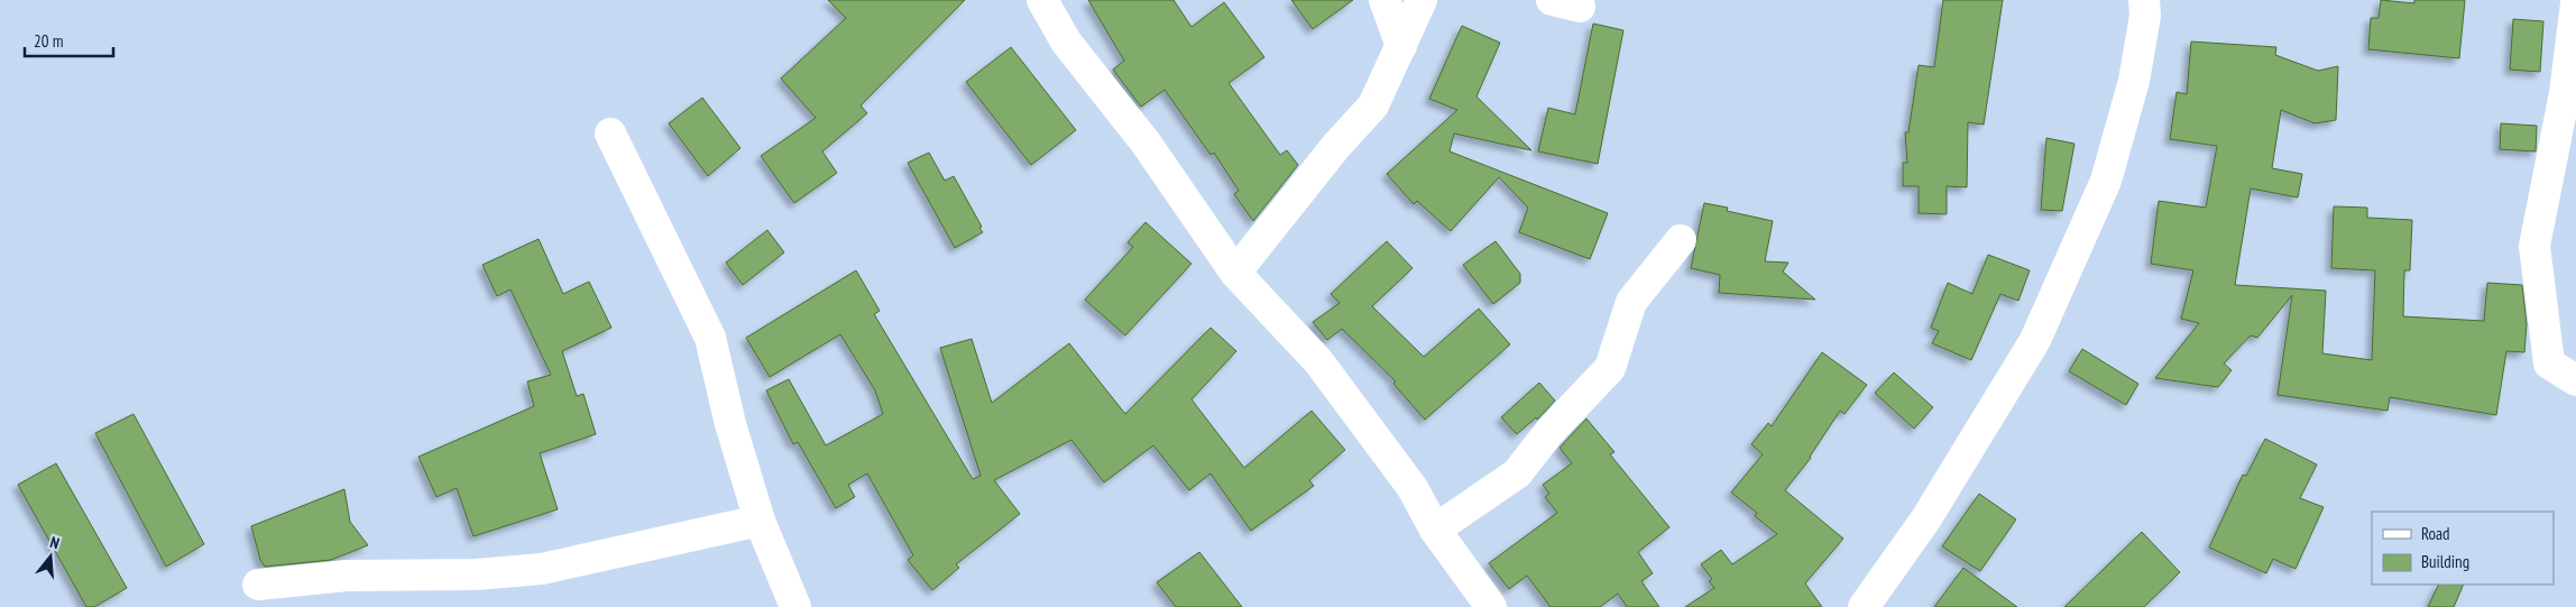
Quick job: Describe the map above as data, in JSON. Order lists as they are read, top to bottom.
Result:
{
  "legend": ["Road", "Building"],
  "scale_bar": "20 m",
  "north": "top"
}
